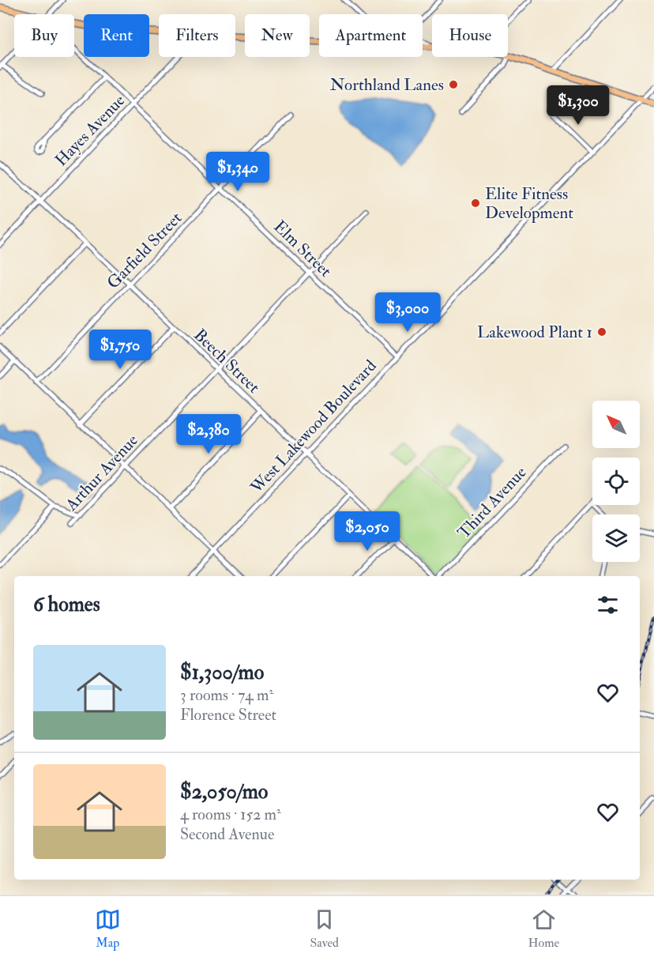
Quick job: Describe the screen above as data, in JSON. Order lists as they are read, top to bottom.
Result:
{
  "streets": {
    "street": [
      "Hayes Avenue",
      "Elm Street",
      "Garfield Street",
      "Beech Street",
      "West Lakewood Boulevard",
      "Arthur Avenue",
      "Third Avenue"
    ]
  },
  "crossings": [
    ["Hayes Avenue", "Elm Street"],
    ["Hayes Avenue", "Beech Street"],
    ["Elm Street", "Garfield Street"],
    ["Elm Street", "West Lakewood Boulevard"],
    ["Elm Street", "Arthur Avenue"],
    ["Garfield Street", "Beech Street"],
    ["Beech Street", "West Lakewood Boulevard"],
    ["Beech Street", "Arthur Avenue"]
  ],
  "places": ["Northland Lanes", "Elite Fitness Development", "Lakewood Plant 1"],
  "north": "top left",
  "page": {
    "chip": [
      "Buy",
      "Rent",
      "Filters",
      "New",
      "Apartment",
      "House"
    ],
    "price": [
      "$1,300",
      "$1,340",
      "$3,000",
      "$1,750",
      "$2,380",
      "$2,050"
    ],
    "heading": "6 homes",
    "list": [
      {
        "name": "$1,300/mo",
        "note": "3 rooms · 74 m² · Florence Street"
      },
      {
        "name": "$2,050/mo",
        "note": "4 rooms · 152 m² · Second Avenue"
      }
    ],
    "tabs": ["Map", "Saved", "Home"]
  }
}
